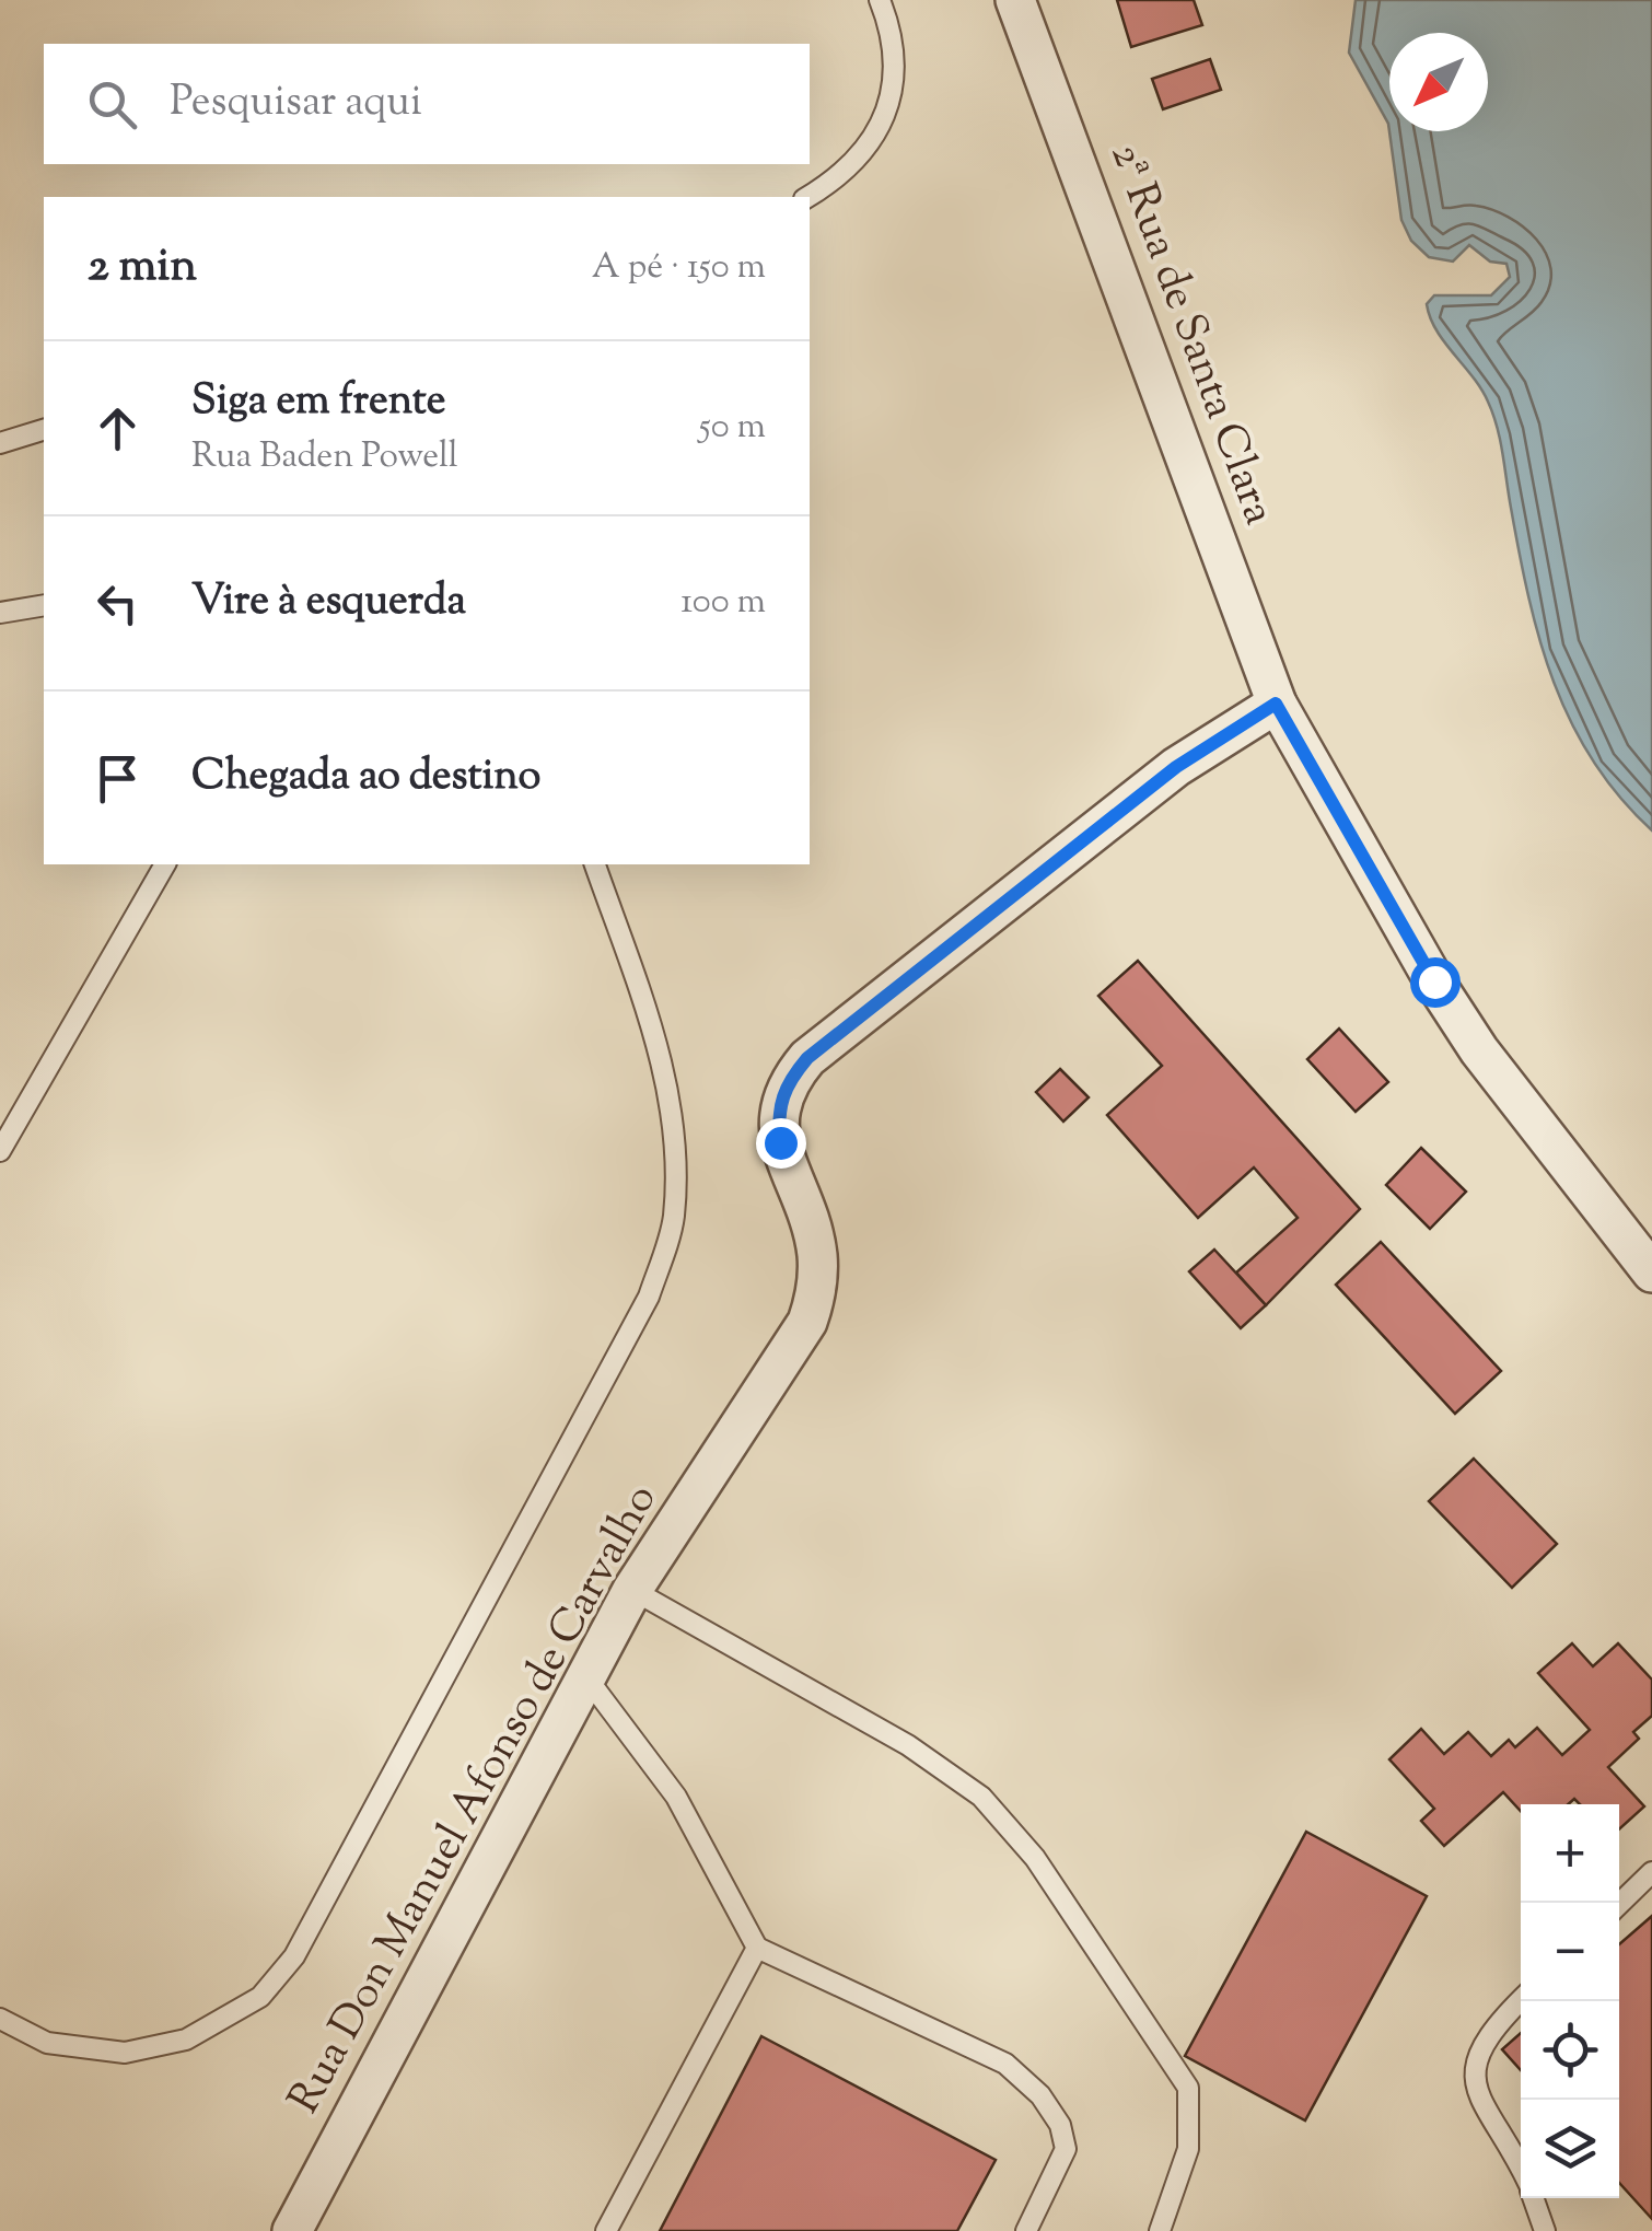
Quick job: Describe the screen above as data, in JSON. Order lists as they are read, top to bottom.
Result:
{
  "streets": {
    "street": ["2ª Rua de Santa Clara", "Rua Don Manuel Afonso de Carvalho"]
  },
  "crossings": [
    ["2ª Rua de Santa Clara", "Rua Don Manuel Afonso de Carvalho"]
  ],
  "north": "bottom left",
  "page": {
    "search": "Pesquisar aqui",
    "heading": ["2 min", "A pé · 150 m"],
    "list": [
      ["Siga em frente", "Rua Baden Powell", "50 m"],
      ["Vire à esquerda", "100 m"],
      "Chegada ao destino"
    ],
    "map_buttons": ["+", "−"]
  }
}
